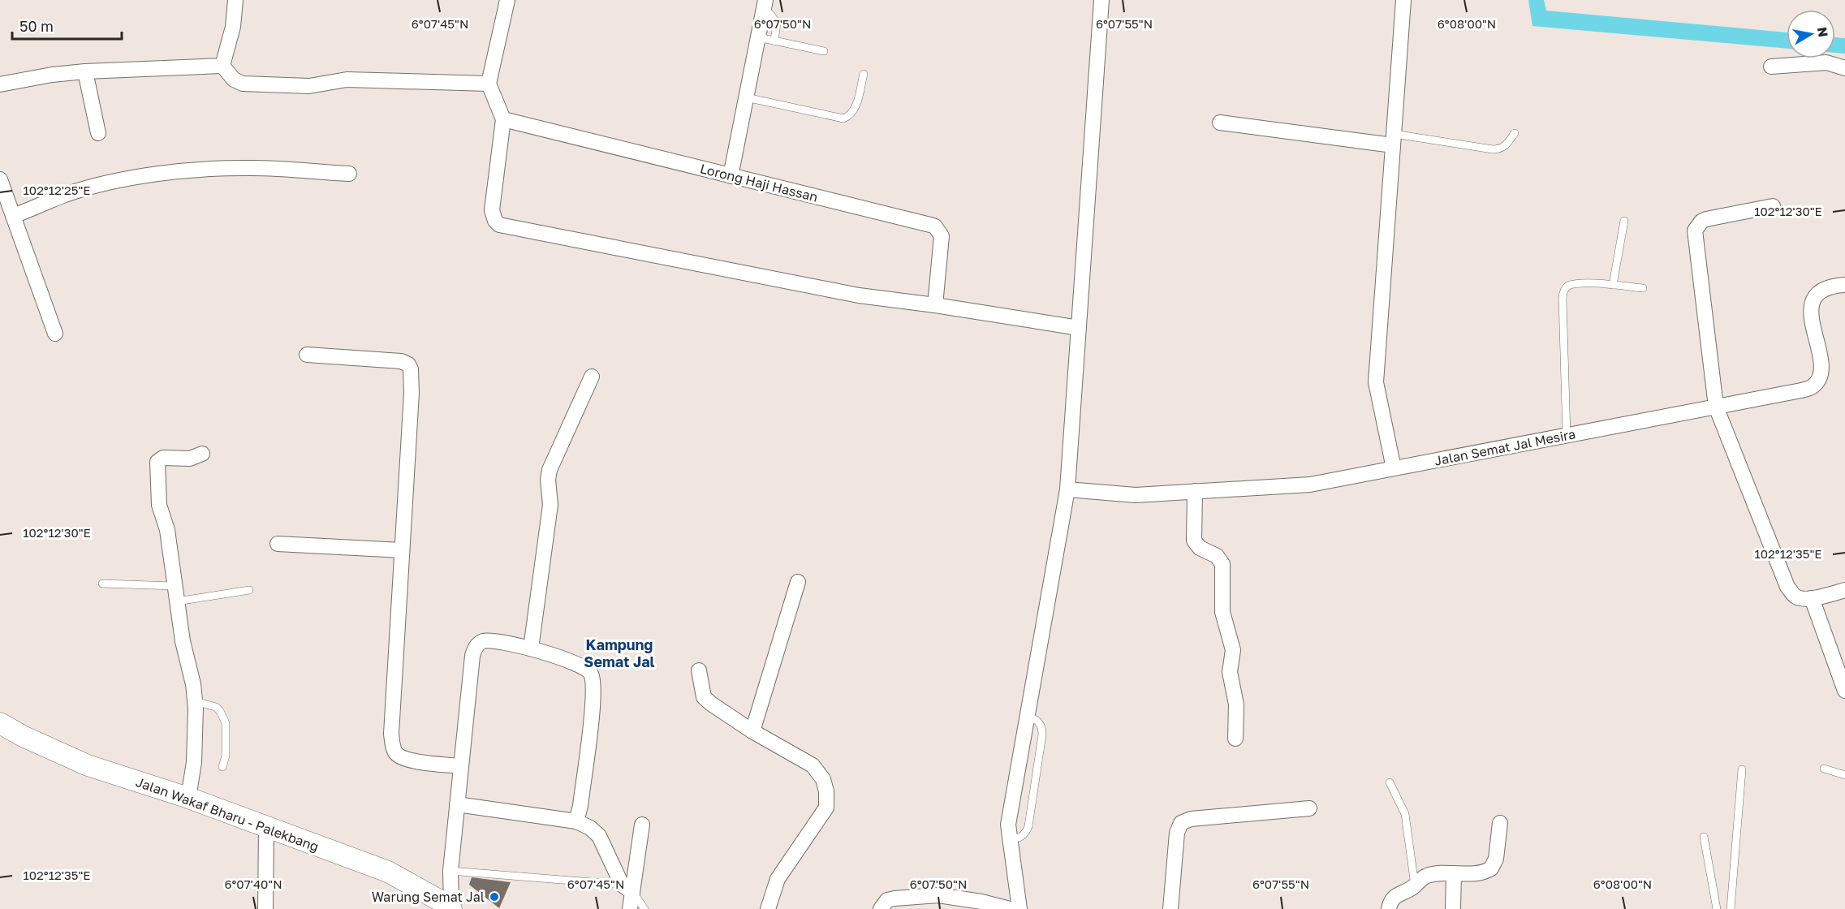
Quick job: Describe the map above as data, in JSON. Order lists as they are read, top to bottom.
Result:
{
  "streets": {
    "main road": ["Jalan Wakaf Bharu - Palekbang"],
    "street": ["Lorong Haji Hassan", "Jalan Semat Jal Mesira"]
  },
  "districts": ["Kampung Semat Jal"],
  "places": ["Warung Semat Jal"],
  "scale_bar": "50 m",
  "north": "right",
  "coordinates": [
    "6°07'45\"N",
    "6°07'50\"N",
    "6°07'55\"N",
    "6°08'00\"N",
    "102°12'25\"E",
    "102°12'30\"E",
    "102°12'35\"E",
    "6°07'40\"N"
  ]
}
